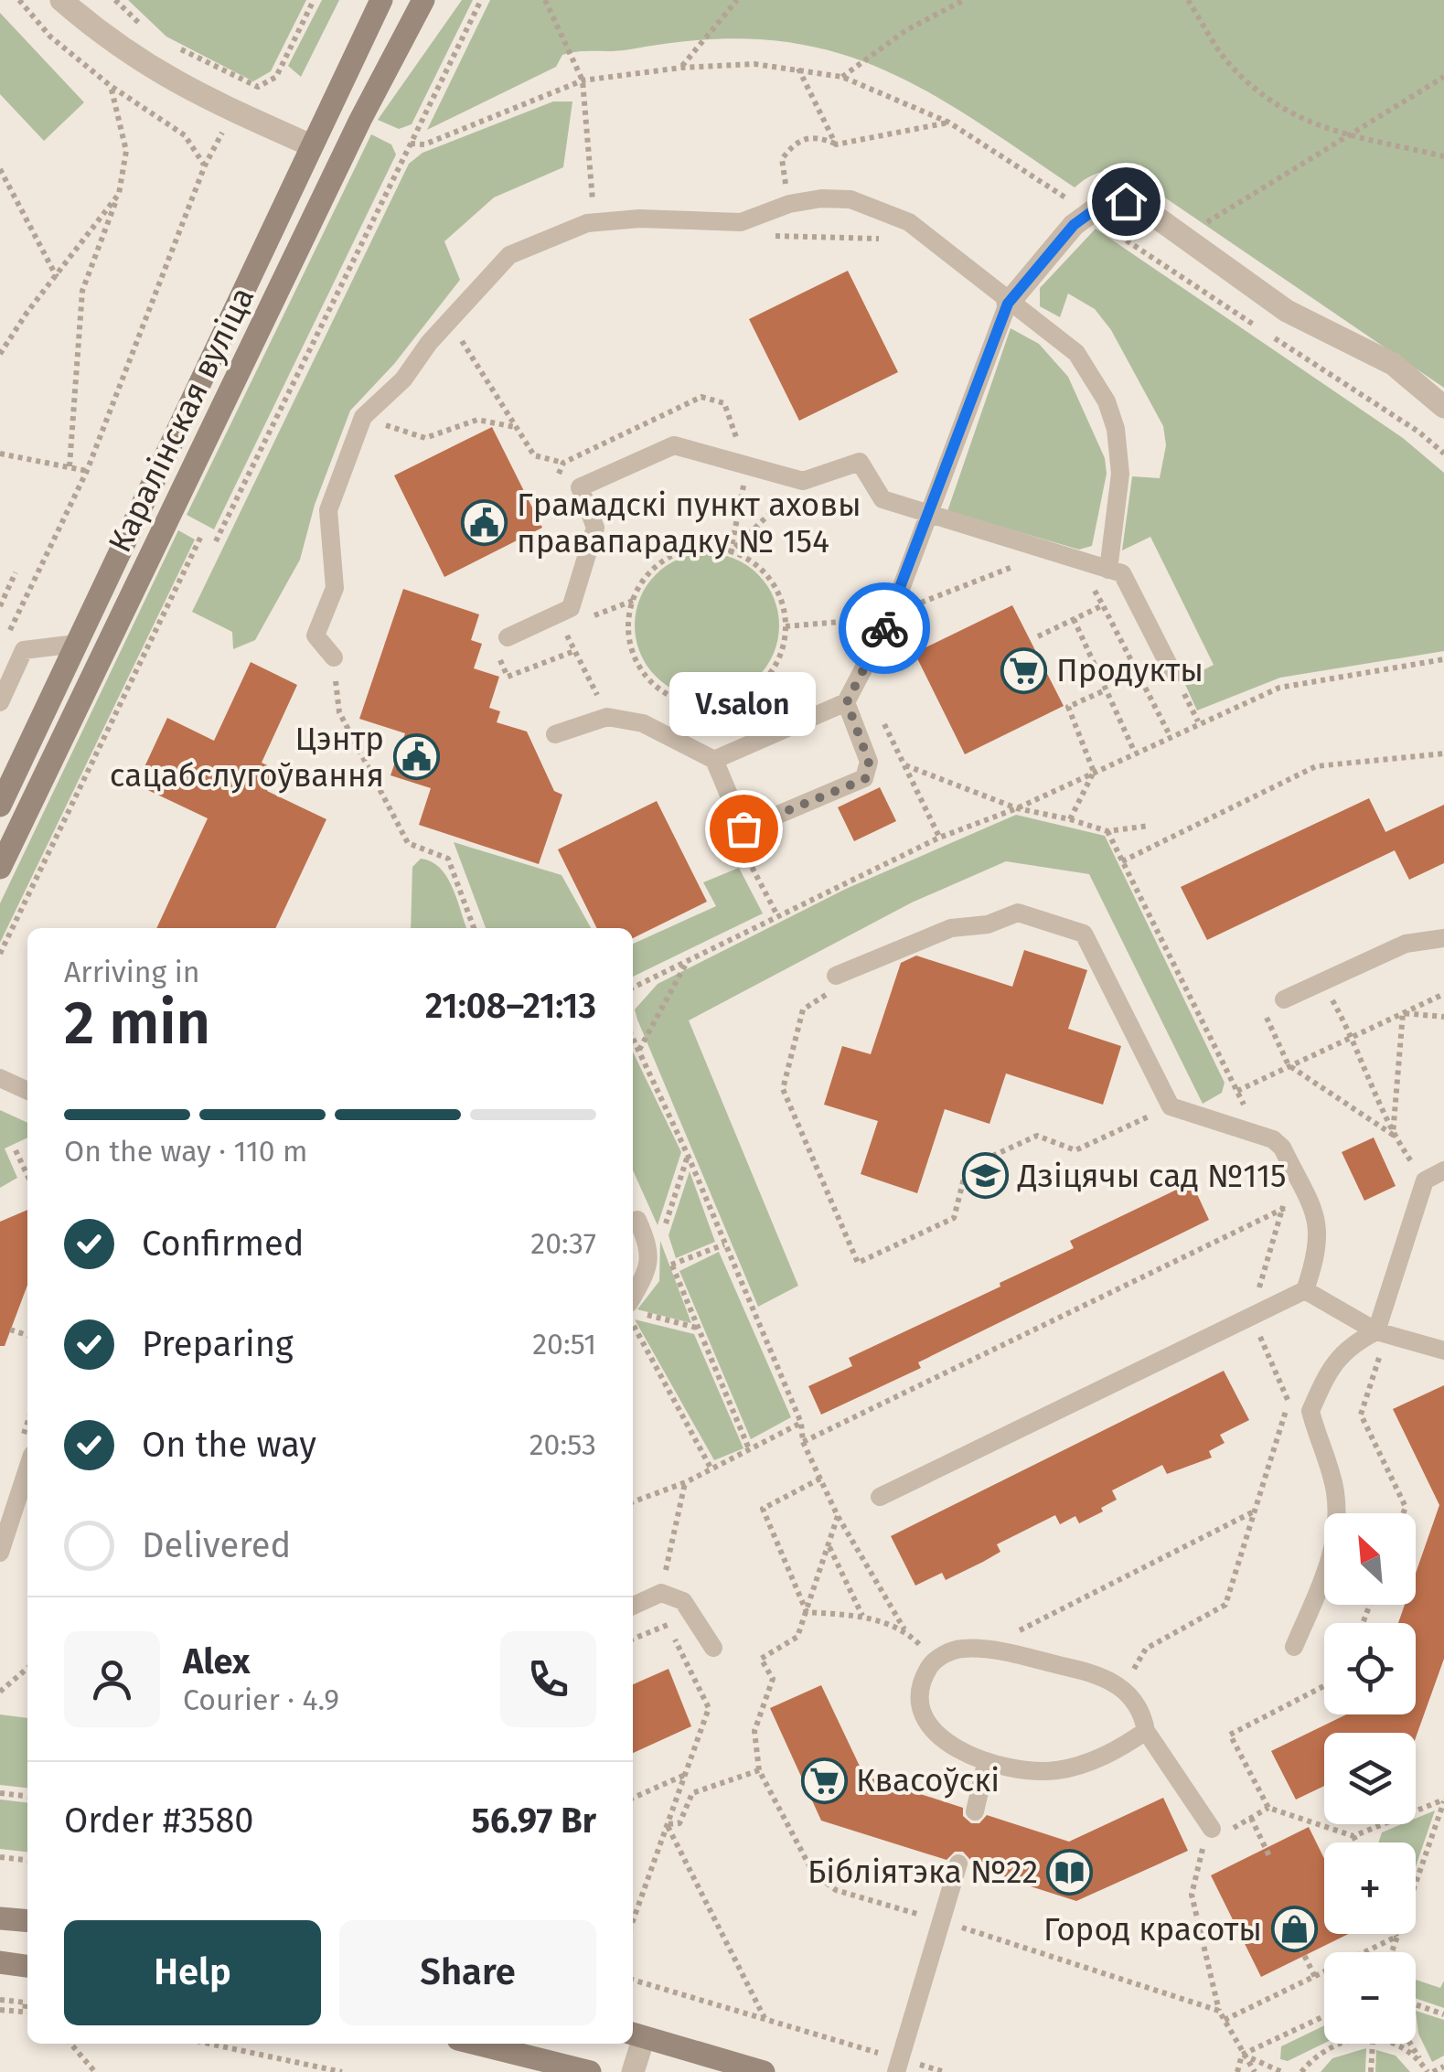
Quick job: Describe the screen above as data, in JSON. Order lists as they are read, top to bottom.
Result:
{
  "streets": {
    "main road": ["Каралінская вуліца"]
  },
  "places": {
    "public building": ["Грамадскі пункт аховы правапарадку № 154", "Цэнтр сацабслугоўвання"],
    "supermarket": ["Продукты", "Квасоўскі"],
    "other": ["V.salon"],
    "school or university": ["Дзіцячы сад №115"],
    "library": ["Бібліятэка №22"],
    "shop": ["Город красоты"]
  },
  "north": "top left",
  "page": {
    "bubble": "V.salon",
    "heading": ["2 min", "Arriving in", "21:08–21:13"],
    "panel": [
      "Alex",
      "Courier · 4.9",
      "Order #3580",
      "56.97 Br"
    ],
    "bar": "On the way · 110 m",
    "list": [
      ["Confirmed", "20:37"],
      ["Preparing", "20:51"],
      ["On the way", "20:53"],
      "Delivered"
    ],
    "map_buttons": ["+", "−"],
    "buttons": ["Help", "Share"]
  }
}
